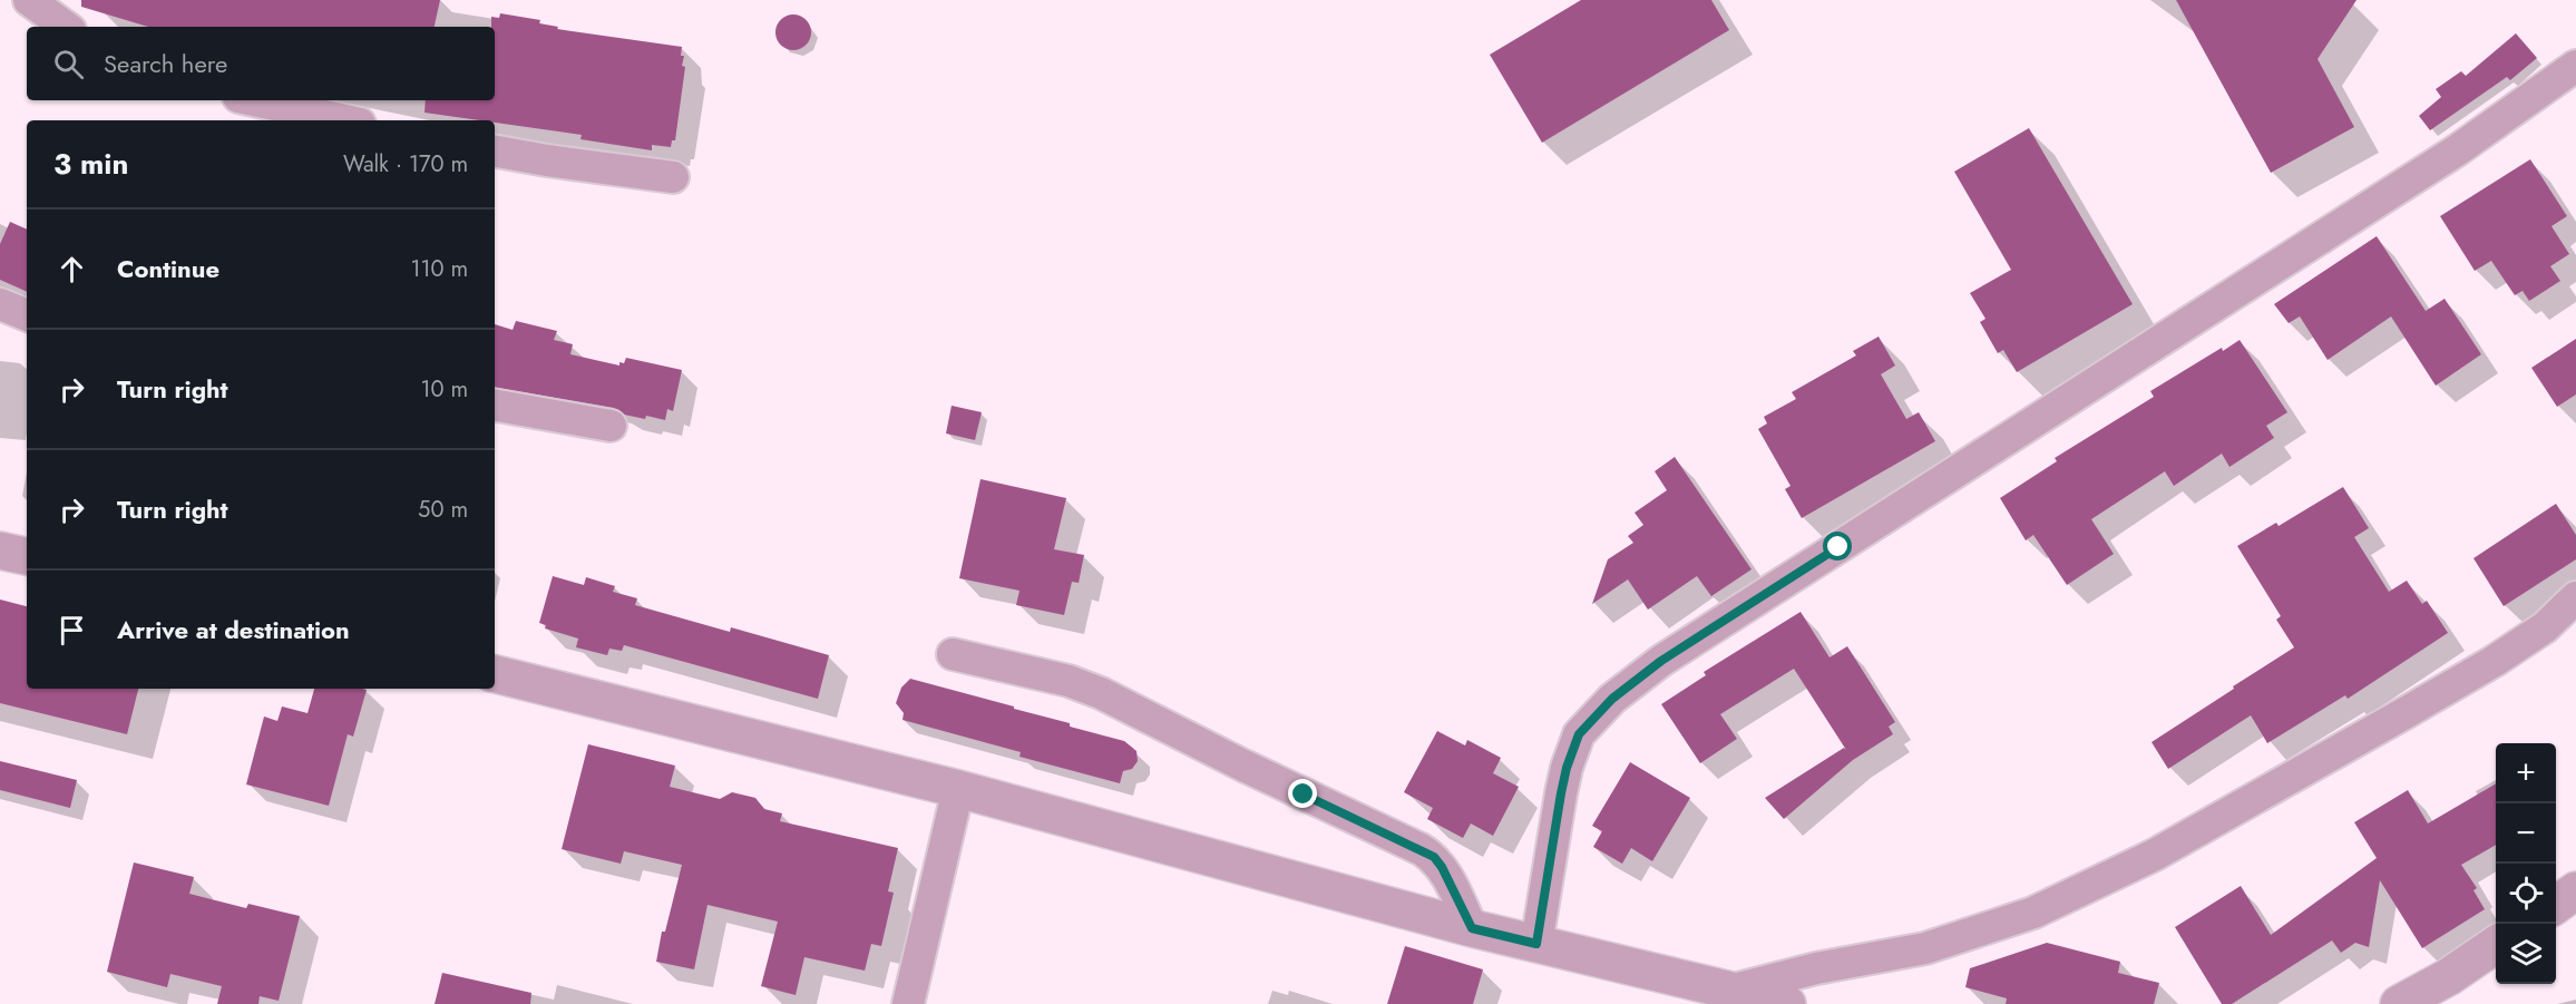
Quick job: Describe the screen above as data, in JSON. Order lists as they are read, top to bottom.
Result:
{
  "page": {
    "search": "Search here",
    "heading": ["3 min", "Walk · 170 m"],
    "list": [
      ["Continue", "110 m"],
      ["Turn right", "10 m"],
      ["Turn right", "50 m"],
      "Arrive at destination"
    ],
    "map_buttons": ["+", "−"]
  }
}
